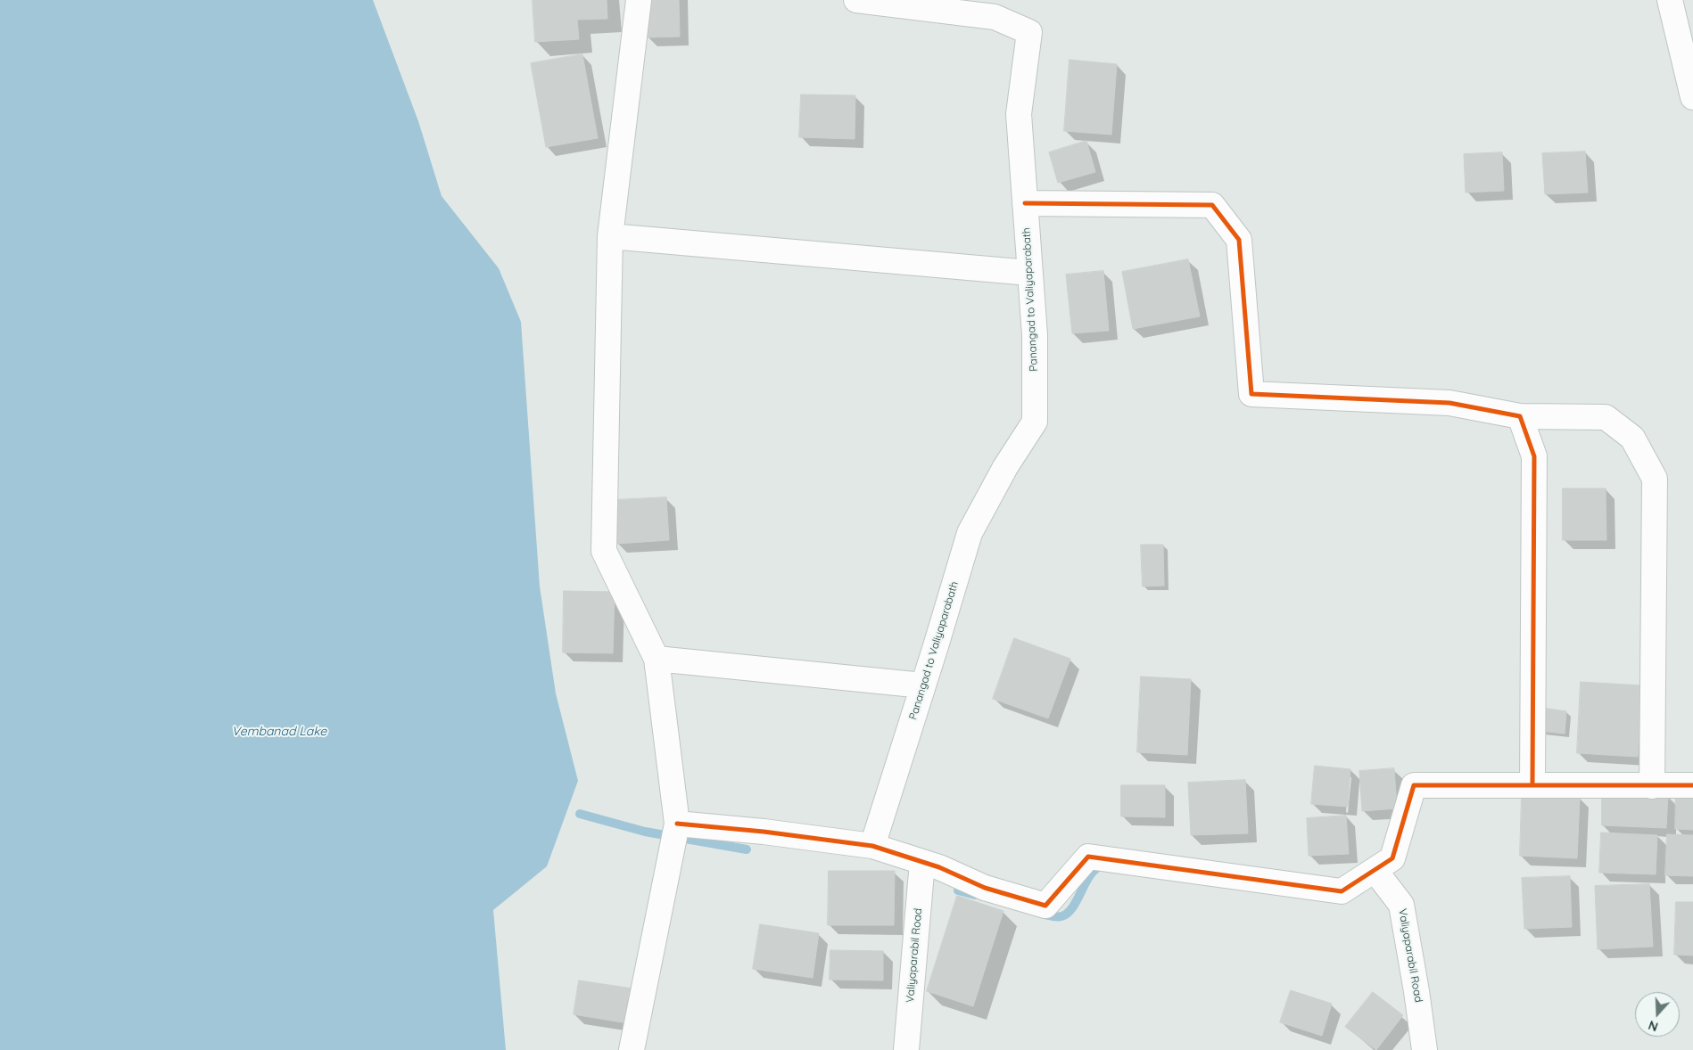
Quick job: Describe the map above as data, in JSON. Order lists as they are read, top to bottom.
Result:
{
  "streets": {
    "street": ["Panangad to Valiyaparabath", "Valiyaparabil Road"]
  },
  "water": ["Vembanad Lake"],
  "north": "bottom"
}
